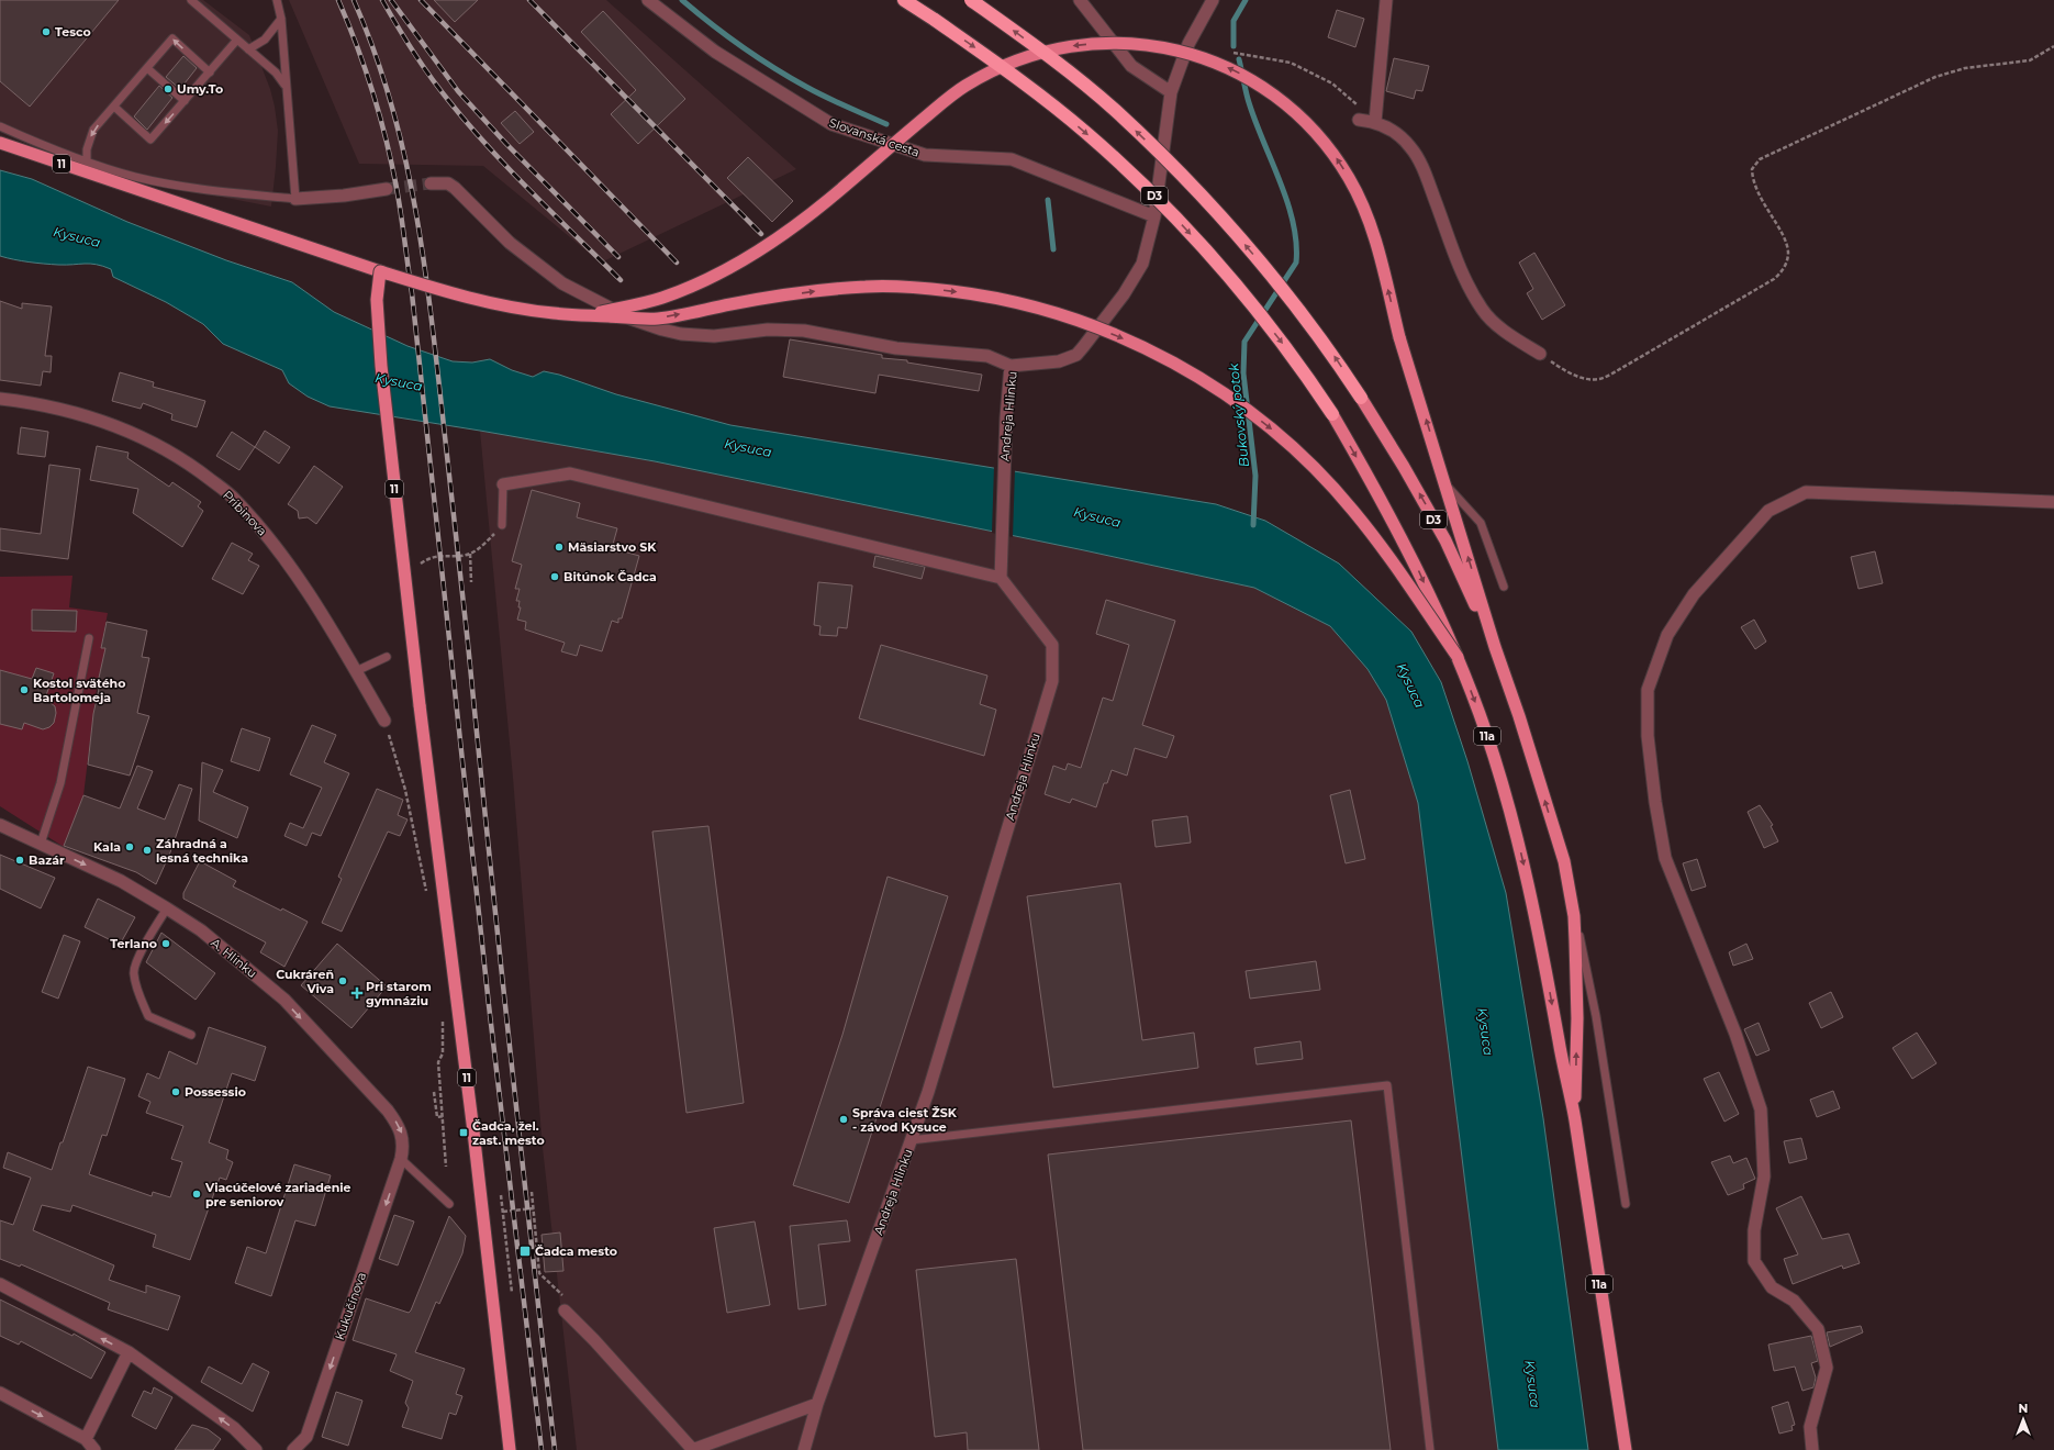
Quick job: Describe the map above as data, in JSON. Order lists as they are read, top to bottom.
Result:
{
  "streets": {
    "highway": ["D3"],
    "main road": ["11", "11a"],
    "street": [
      "Slovanská cesta",
      "Andreja Hlinku",
      "Pribinova",
      "A. Hlinku",
      "Kukučínova"
    ]
  },
  "crossings": [
    ["Slovanská cesta", "Andreja Hlinku"],
    ["D3", "11a"],
    ["A. Hlinku", "Kukučínova"]
  ],
  "one_way": ["A. Hlinku", "Kukučínova"],
  "water": ["Kysuca", "Bukovský potok"],
  "places": {
    "other": [
      "Tesco",
      "Umy.To",
      "Mäsiarstvo SK",
      "Bitúnok Čadca",
      "Kostol svätého Bartolomeja",
      "Kala",
      "Záhradná a lesná technika",
      "Bazár",
      "Terlano",
      "Cukráreň Viva",
      "Possessio",
      "Správa ciest ŽSK - závod Kysuce",
      "Viacúčelové zariadenie pre seniorov"
    ],
    "health": ["Pri starom gymnáziu"],
    "transit": ["Čadca, žel. zast. mesto", "Čadca mesto"]
  },
  "north": "top"
}
